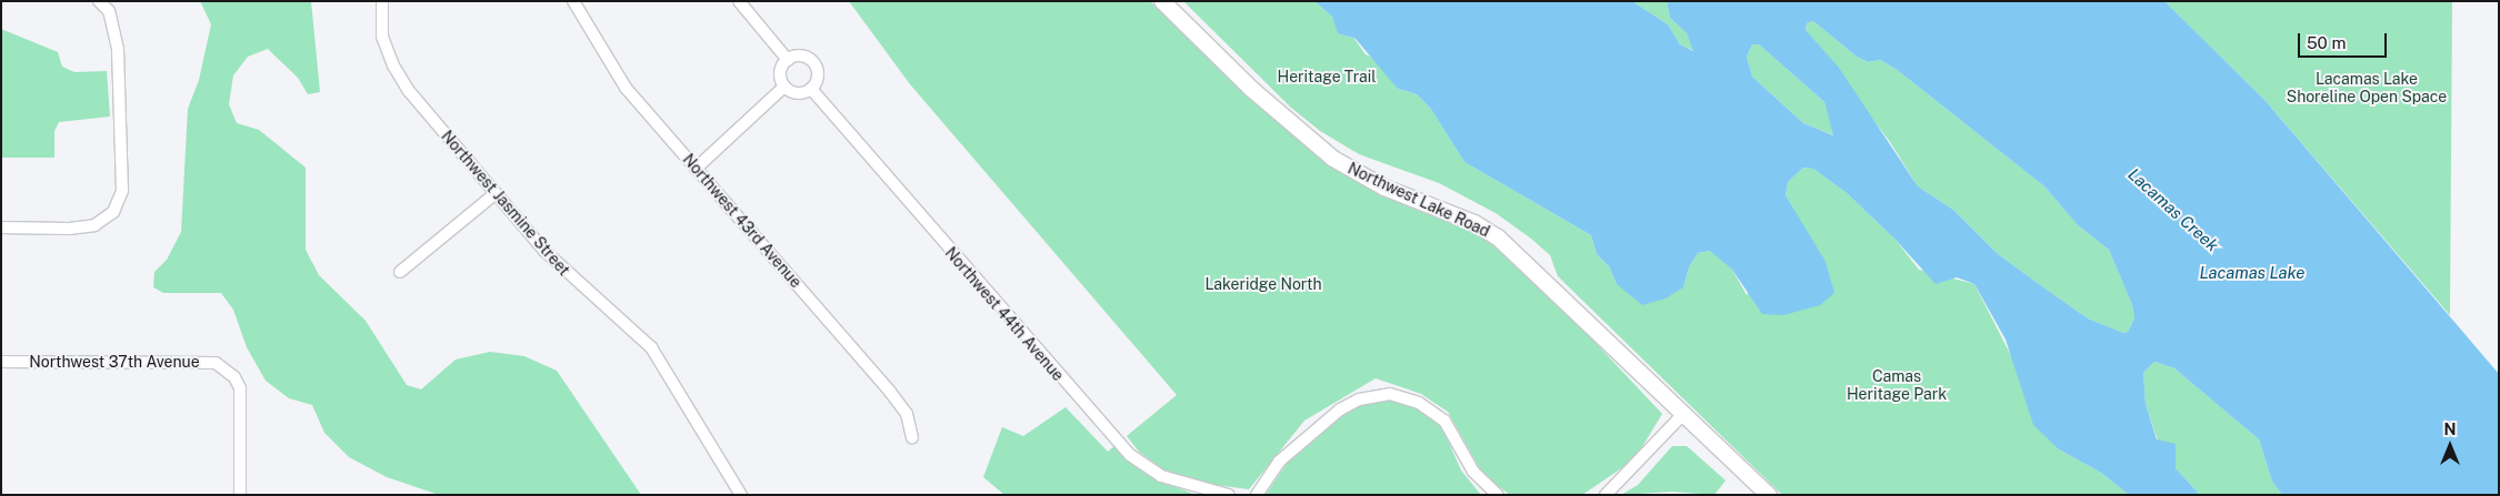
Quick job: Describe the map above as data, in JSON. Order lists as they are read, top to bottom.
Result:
{
  "streets": {
    "main road": ["Northwest Lake Road"],
    "street": [
      "Northwest Jasmine Street",
      "Northwest 43rd Avenue",
      "Northwest 44th Avenue",
      "Northwest 37th Avenue"
    ]
  },
  "water": ["Lacamas Creek", "Lacamas Lake"],
  "parks": [
    "Heritage Trail",
    "Lacamas Lake Shoreline Open Space",
    "Lakeridge North",
    "Camas Heritage Park"
  ],
  "scale_bar": "50 m",
  "north": "top"
}
